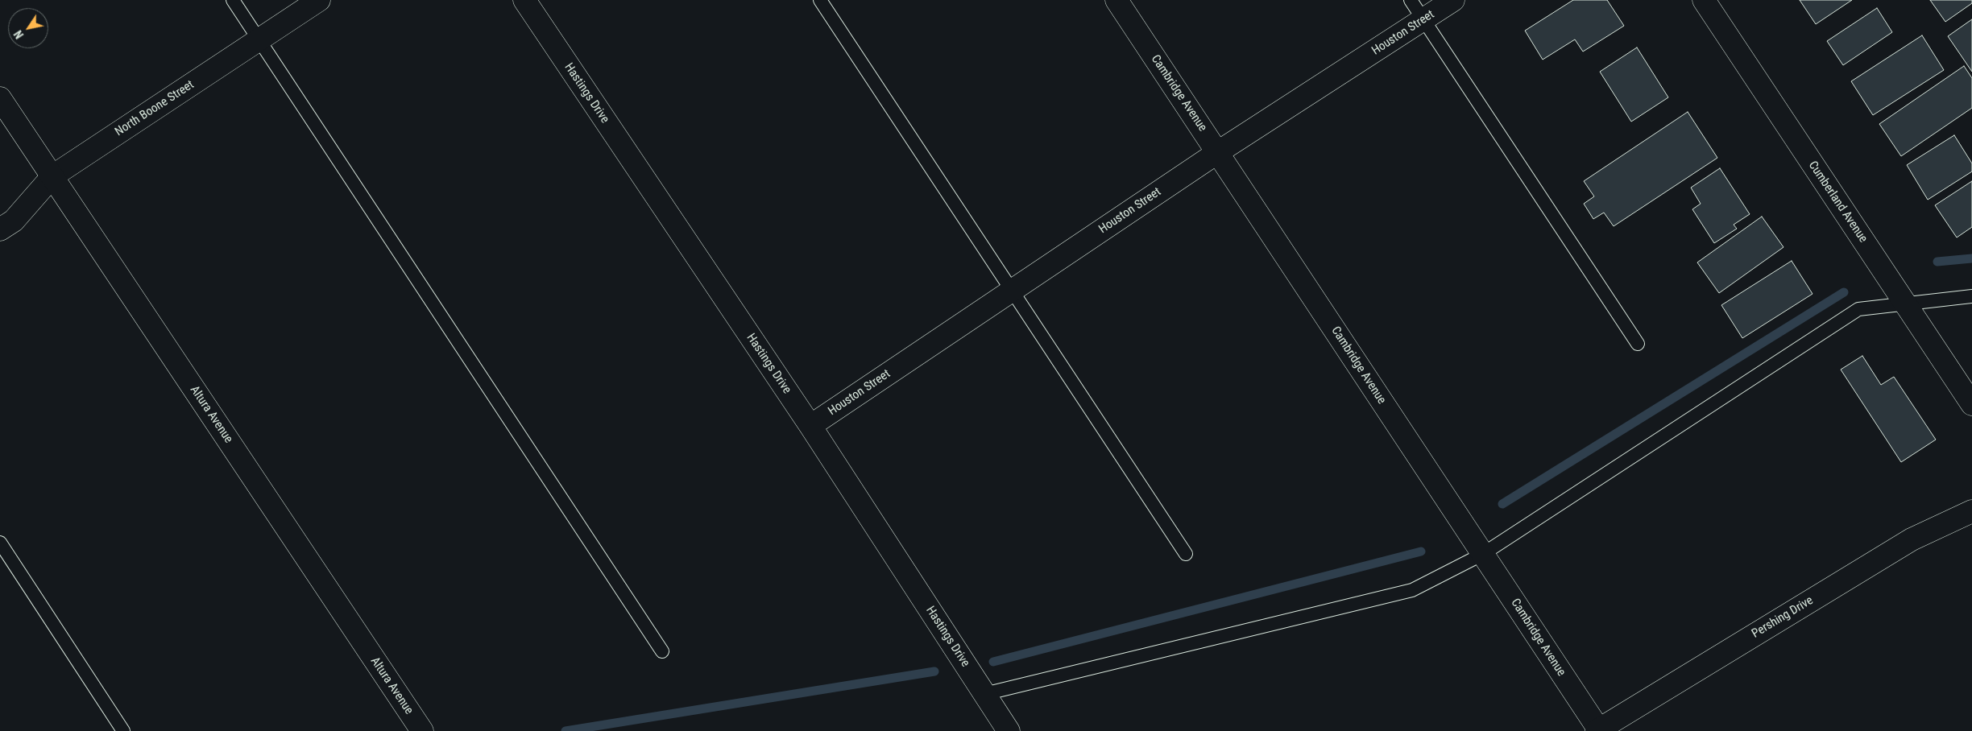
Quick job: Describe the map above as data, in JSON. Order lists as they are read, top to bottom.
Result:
{
  "streets": {
    "street": [
      "Houston Street",
      "Hastings Drive",
      "Cambridge Avenue",
      "North Boone Street",
      "Cumberland Avenue",
      "Altura Avenue",
      "Pershing Drive"
    ]
  },
  "crossings": [
    ["Houston Street", "Hastings Drive"],
    ["Houston Street", "Cambridge Avenue"],
    ["Cambridge Avenue", "Pershing Drive"],
    ["North Boone Street", "Altura Avenue"]
  ],
  "north": "bottom left"
}
